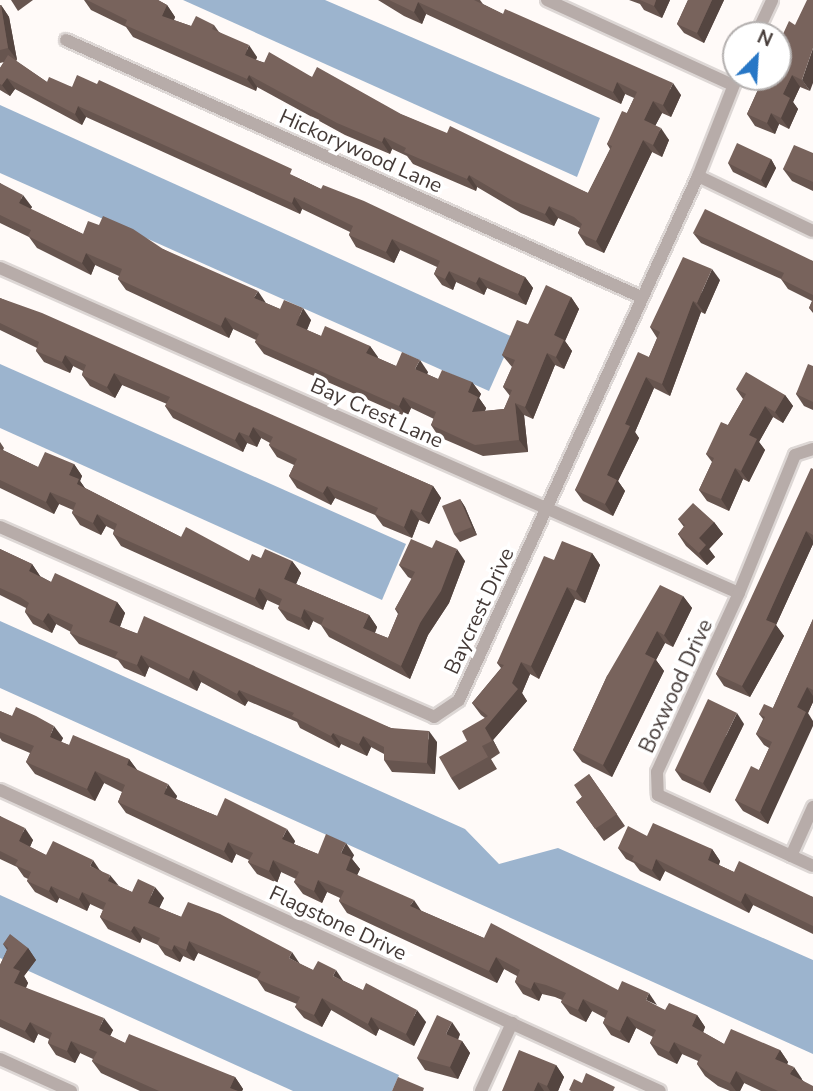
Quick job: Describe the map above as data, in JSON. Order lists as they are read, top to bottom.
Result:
{
  "streets": {
    "street": [
      "Hickorywood Lane",
      "Bay Crest Lane",
      "Baycrest Drive",
      "Boxwood Drive",
      "Flagstone Drive"
    ]
  },
  "crossings": [
    ["Hickorywood Lane", "Baycrest Drive"],
    ["Bay Crest Lane", "Baycrest Drive"],
    ["Bay Crest Lane", "Boxwood Drive"]
  ],
  "north": "top right"
}
